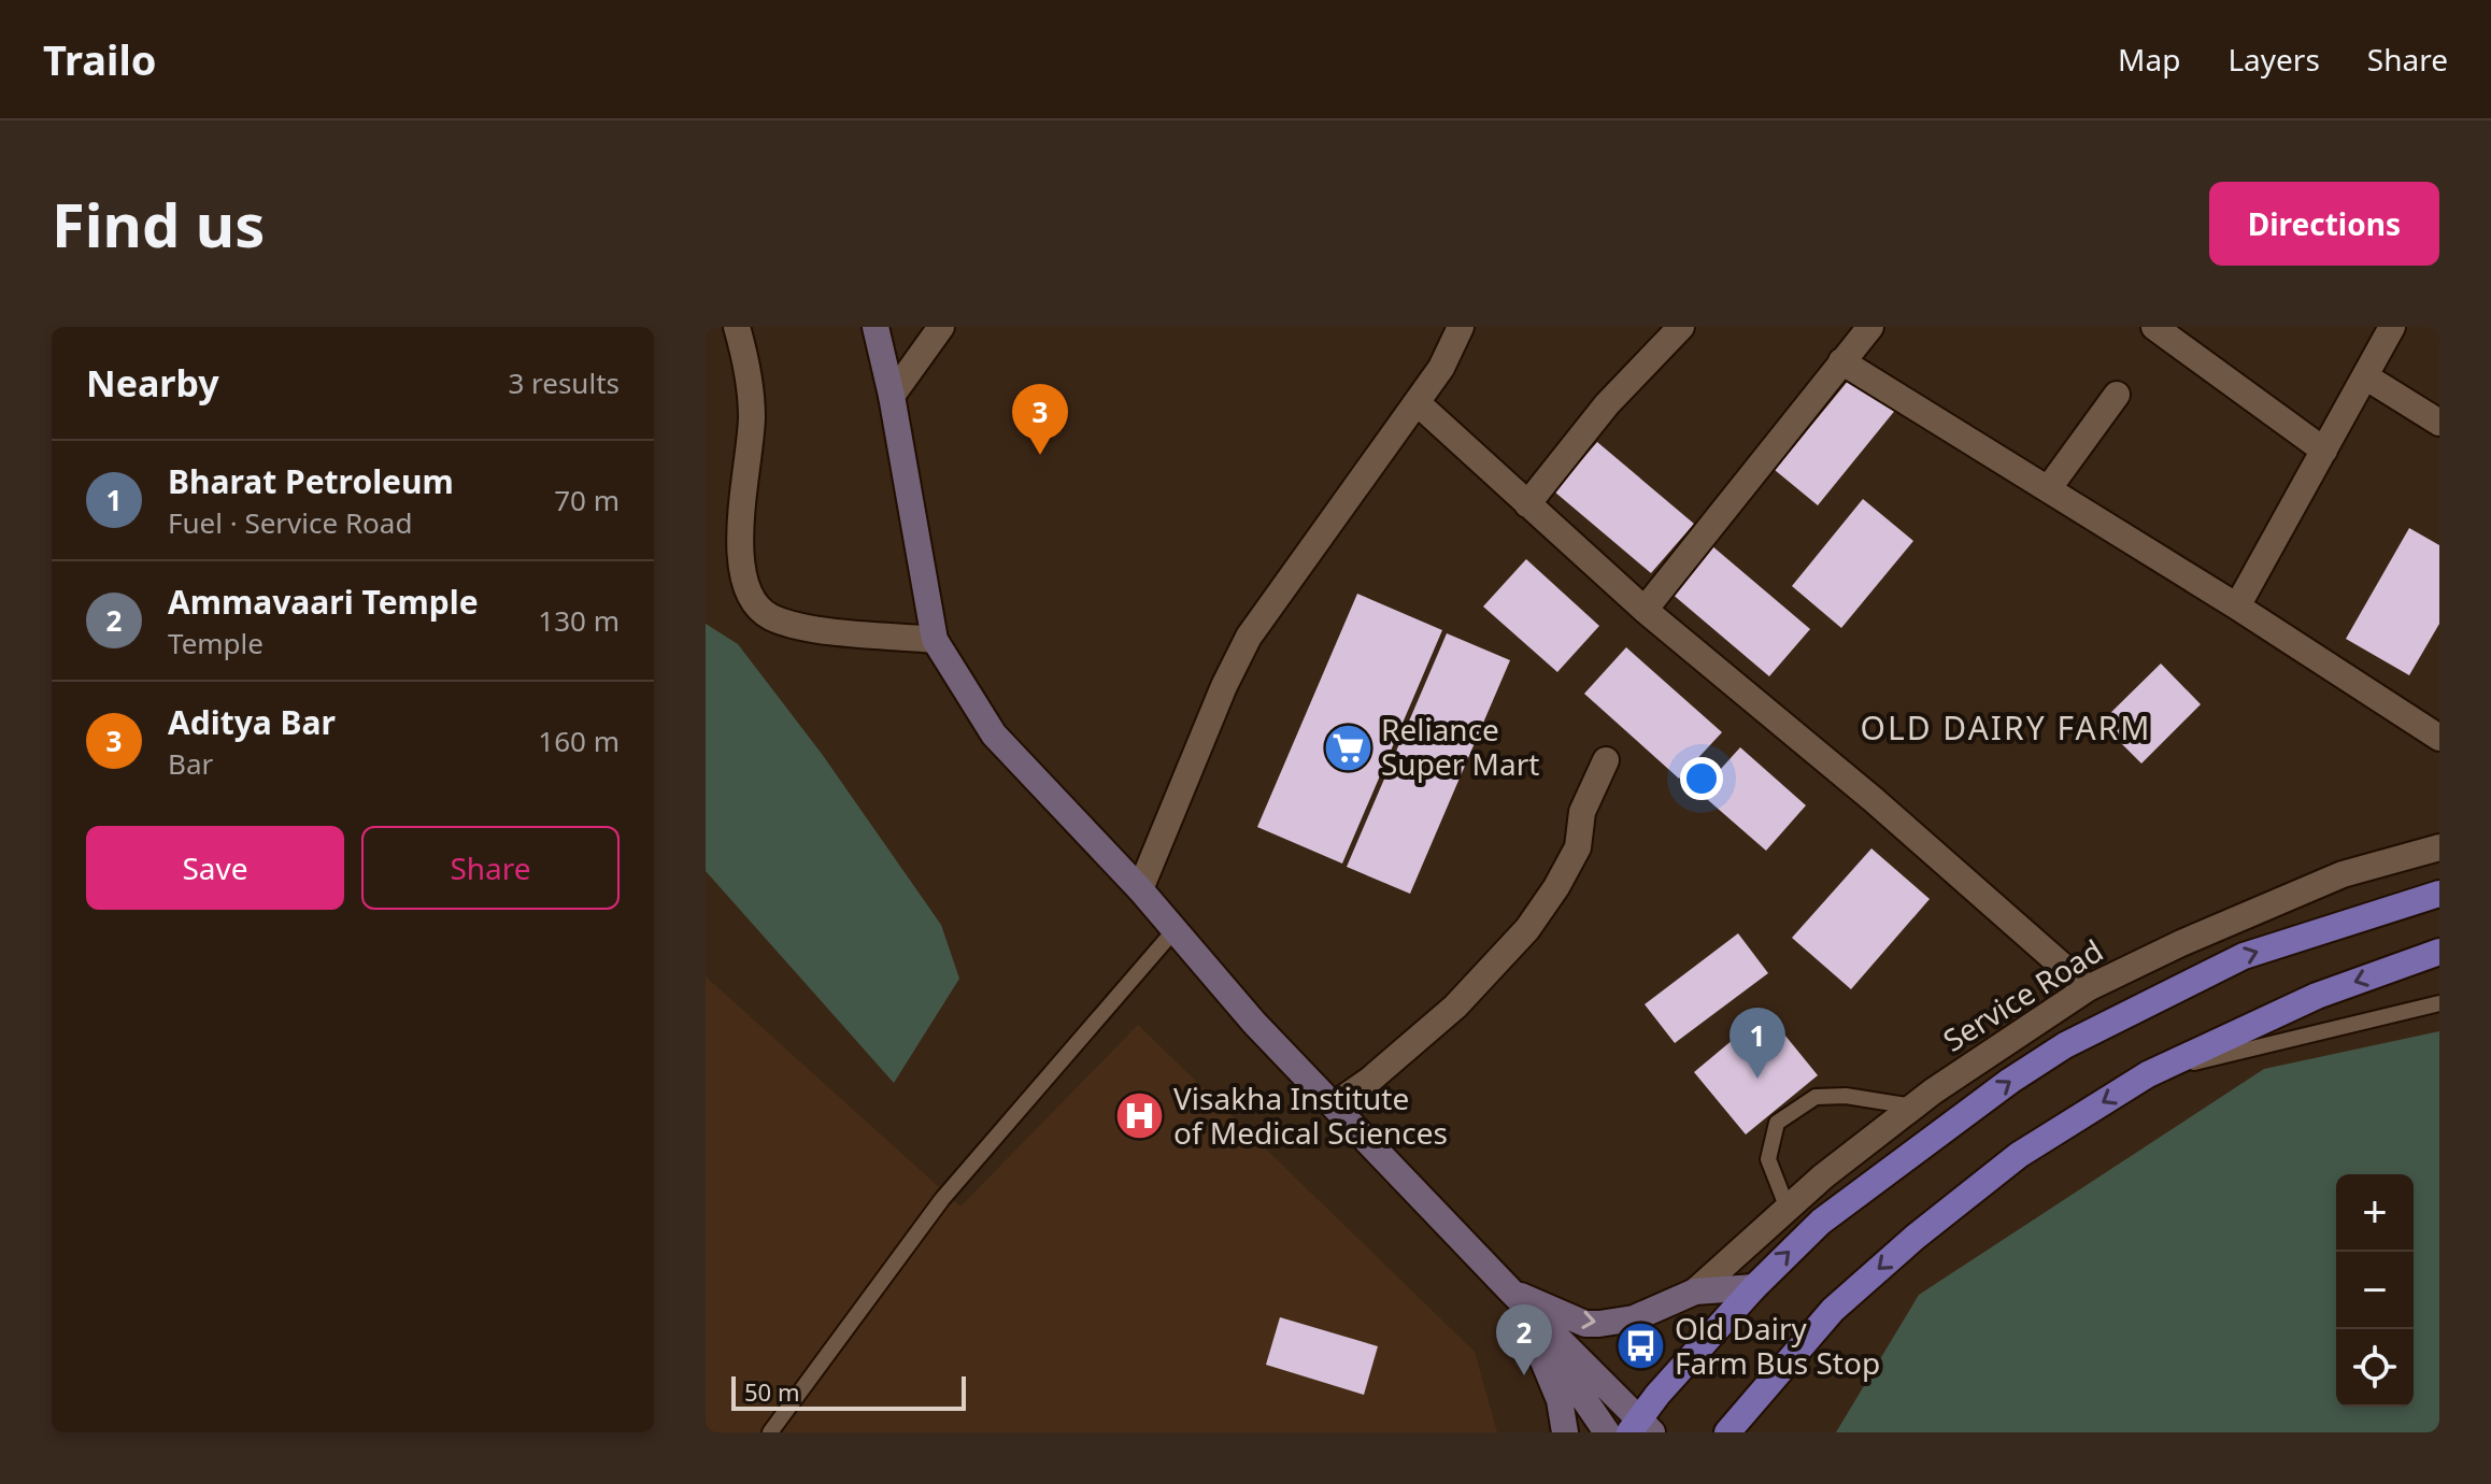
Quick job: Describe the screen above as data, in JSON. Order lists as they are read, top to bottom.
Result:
{
  "streets": {
    "street": ["Service Road"]
  },
  "districts": ["OLD DAIRY FARM"],
  "places": {
    "supermarket": ["Reliance Super Mart"],
    "hospital": ["Visakha Institute of Medical Sciences"],
    "bus stop": ["Old Dairy Farm Bus Stop"]
  },
  "scale_bar": "50 m",
  "page": {
    "header": "Trailo",
    "nav": ["Map", "Layers", "Share"],
    "buttons": [
      "Directions",
      ["Save", "Share"]
    ],
    "title": "Find us",
    "heading": ["Nearby", "3 results"],
    "pins": ["3", "1", "2"],
    "list": [
      {
        "mark": "1",
        "name": "Bharat Petroleum",
        "note": "Fuel · Service Road",
        "value": "70 m"
      },
      {
        "mark": "2",
        "name": "Ammavaari Temple",
        "note": "Temple",
        "value": "130 m"
      },
      {
        "mark": "3",
        "name": "Aditya Bar",
        "note": "Bar",
        "value": "160 m"
      }
    ],
    "map_buttons": ["+", "−"],
    "scale": "50 m"
  }
}
